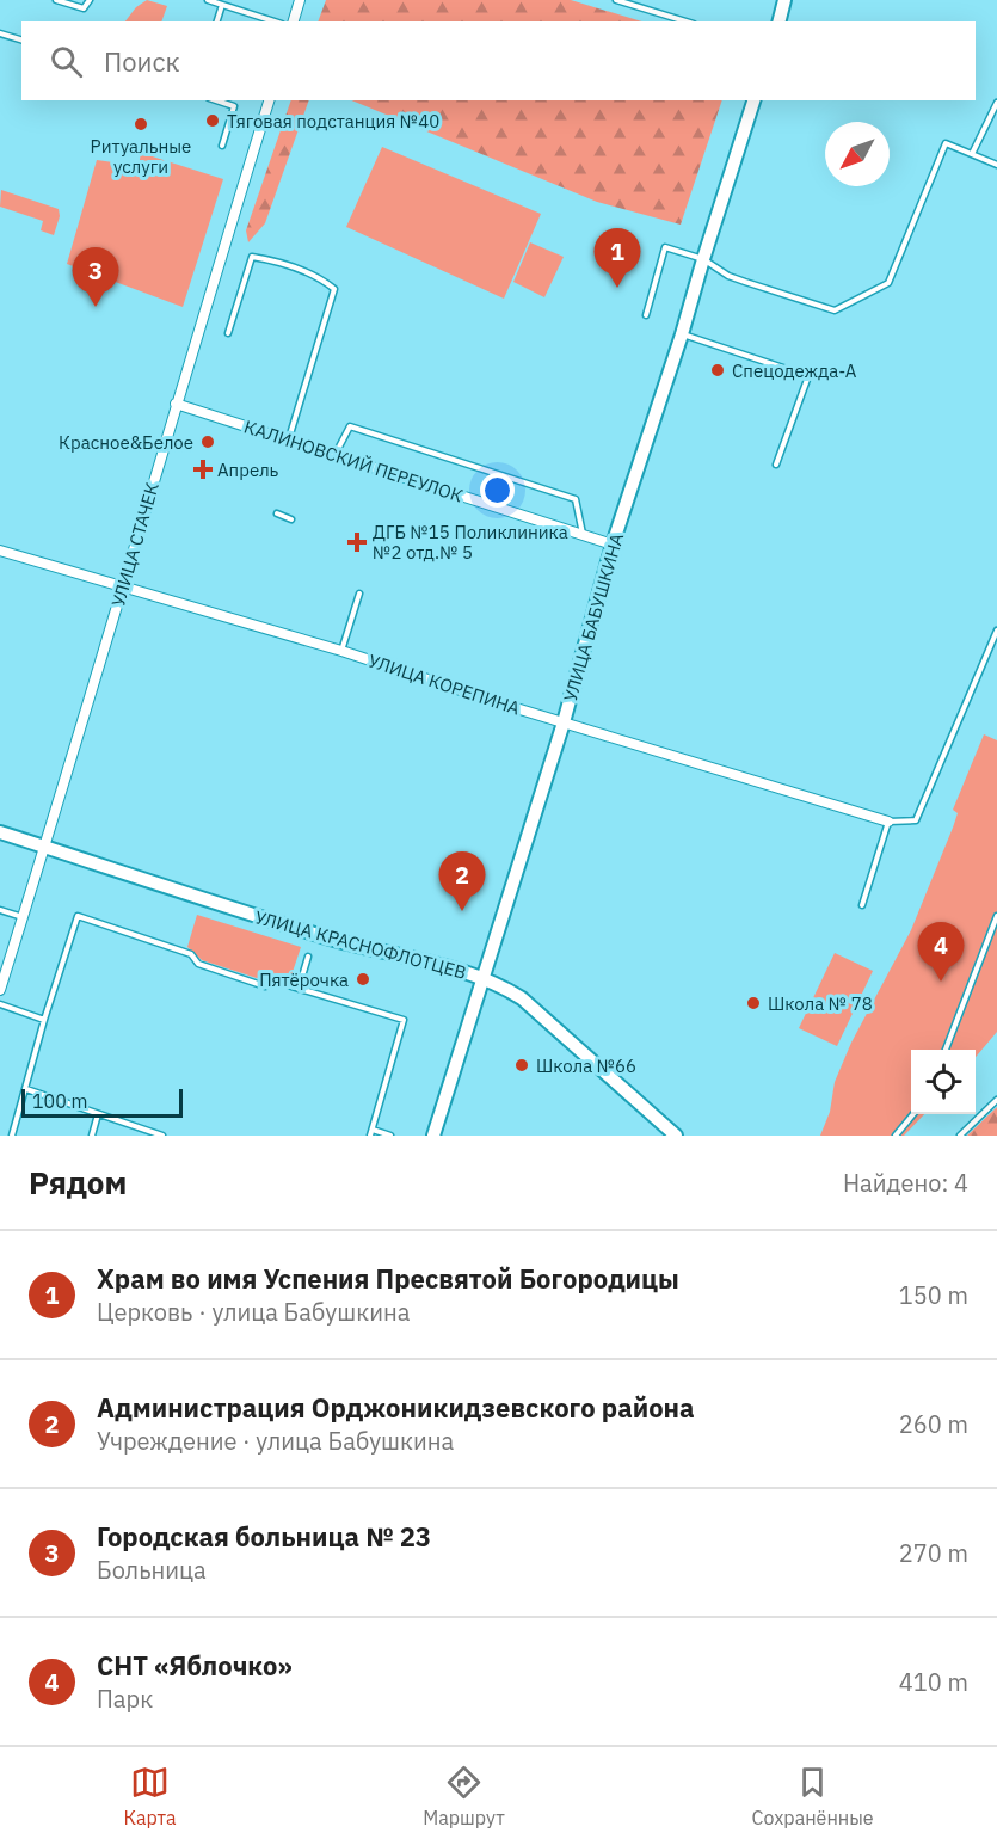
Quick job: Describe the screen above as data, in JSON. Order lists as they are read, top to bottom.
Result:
{
  "streets": {
    "street": [
      "КАЛИНОВСКИЙ ПЕРЕУЛОК",
      "УЛИЦА СТАЧЕК",
      "УЛИЦА БАБУШКИНА",
      "УЛИЦА КОРЕПИНА",
      "УЛИЦА КРАСНОФЛОТЦЕВ"
    ]
  },
  "crossings": [
    ["КАЛИНОВСКИЙ ПЕРЕУЛОК", "УЛИЦА СТАЧЕК"],
    ["КАЛИНОВСКИЙ ПЕРЕУЛОК", "УЛИЦА БАБУШКИНА"],
    ["УЛИЦА СТАЧЕК", "УЛИЦА КОРЕПИНА"],
    ["УЛИЦА СТАЧЕК", "УЛИЦА КРАСНОФЛОТЦЕВ"],
    ["УЛИЦА БАБУШКИНА", "УЛИЦА КОРЕПИНА"],
    ["УЛИЦА БАБУШКИНА", "УЛИЦА КРАСНОФЛОТЦЕВ"]
  ],
  "places": {
    "other": [
      "Тяговая подстанция №40",
      "Ритуальные услуги",
      "Спецодежда-А",
      "Красное&Белое",
      "Пятёрочка",
      "Школа № 78",
      "Школа №66"
    ],
    "health": ["Апрель", "ДГБ №15 Поликлиника №2 отд.№ 5"]
  },
  "scale_bar": "100 m",
  "north": "bottom left",
  "page": {
    "search": "Поиск",
    "pins": [
      "1",
      "3",
      "2",
      "4"
    ],
    "scale": "100 m",
    "heading": ["Рядом", "Найдено: 4"],
    "list": [
      {
        "mark": "1",
        "name": "Храм во имя Успения Пресвятой Богородицы",
        "note": "Церковь · улица Бабушкина",
        "value": "150 m"
      },
      {
        "mark": "2",
        "name": "Администрация Орджоникидзевского района",
        "note": "Учреждение · улица Бабушкина",
        "value": "260 m"
      },
      {
        "mark": "3",
        "name": "Городская больница № 23",
        "note": "Больница",
        "value": "270 m"
      },
      {
        "mark": "4",
        "name": "СНТ «Яблочко»",
        "note": "Парк",
        "value": "410 m"
      }
    ],
    "nav": ["Карта", "Маршрут", "Сохранённые"]
  }
}
